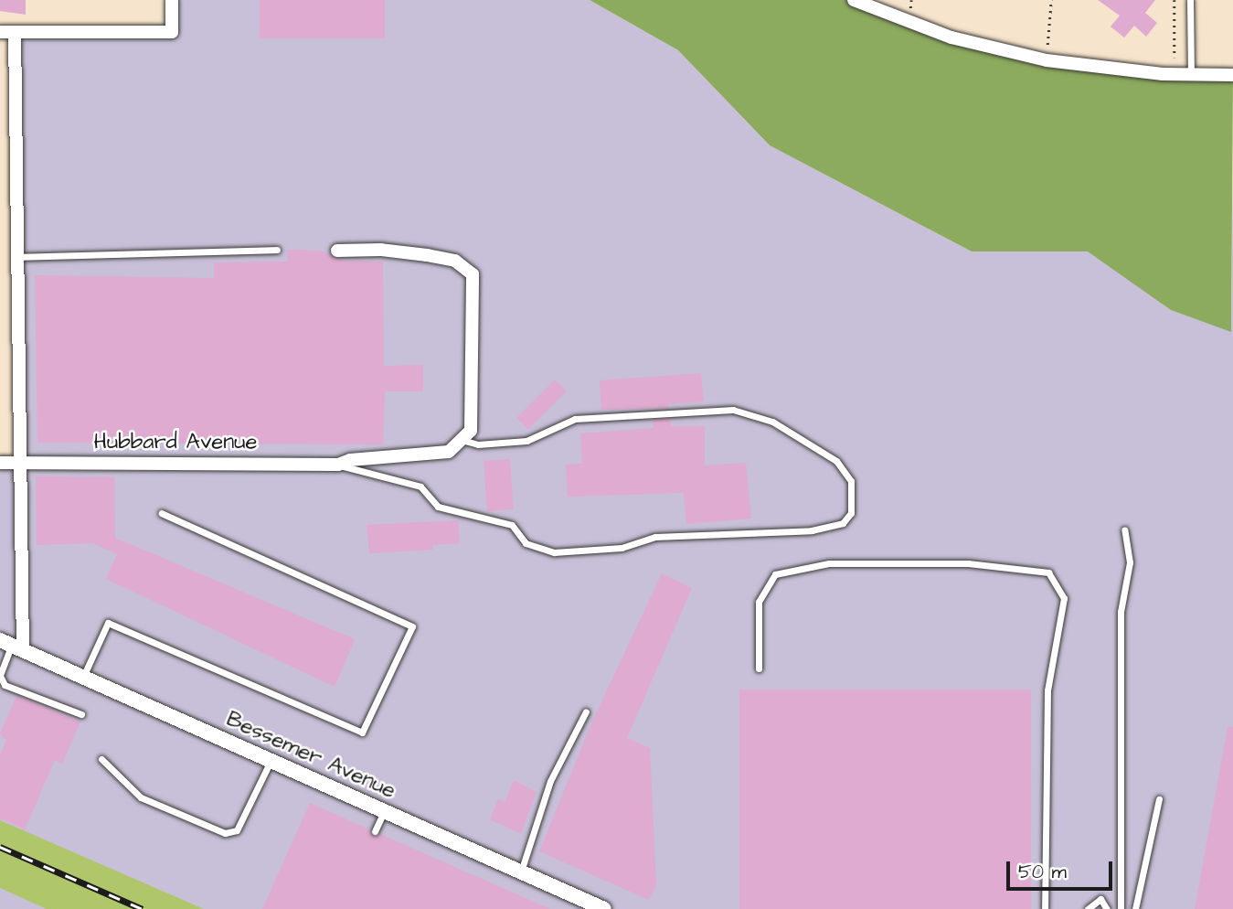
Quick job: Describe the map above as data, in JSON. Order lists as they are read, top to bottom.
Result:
{
  "streets": {
    "street": ["Hubbard Avenue", "Bessemer Avenue"]
  },
  "scale_bar": "50 m"
}
